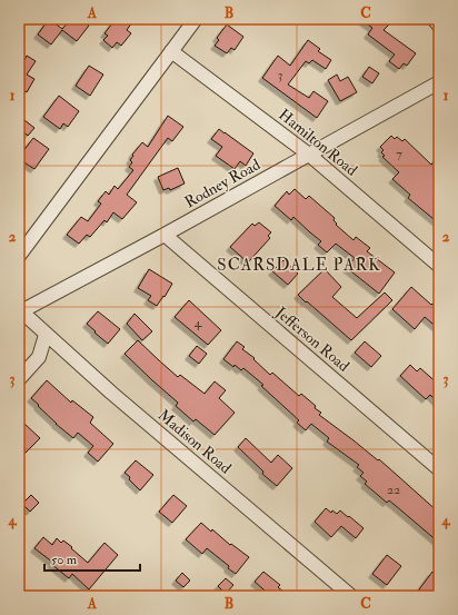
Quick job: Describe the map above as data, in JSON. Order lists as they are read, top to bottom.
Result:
{
  "streets": {
    "street": [
      "Hamilton Road",
      "Rodney Road",
      "Jefferson Road",
      "Madison Road"
    ]
  },
  "crossings": [
    ["Hamilton Road", "Rodney Road"],
    ["Rodney Road", "Jefferson Road"],
    ["Rodney Road", "Madison Road"]
  ],
  "districts": ["SCARSDALE PARK"],
  "house_numbers": [
    "3",
    "7",
    "4",
    "22"
  ],
  "scale_bar": "50 m",
  "grid": {
    "columns": ["A", "B", "C"],
    "rows": [
      "1",
      "2",
      "3",
      "4"
    ]
  }
}
